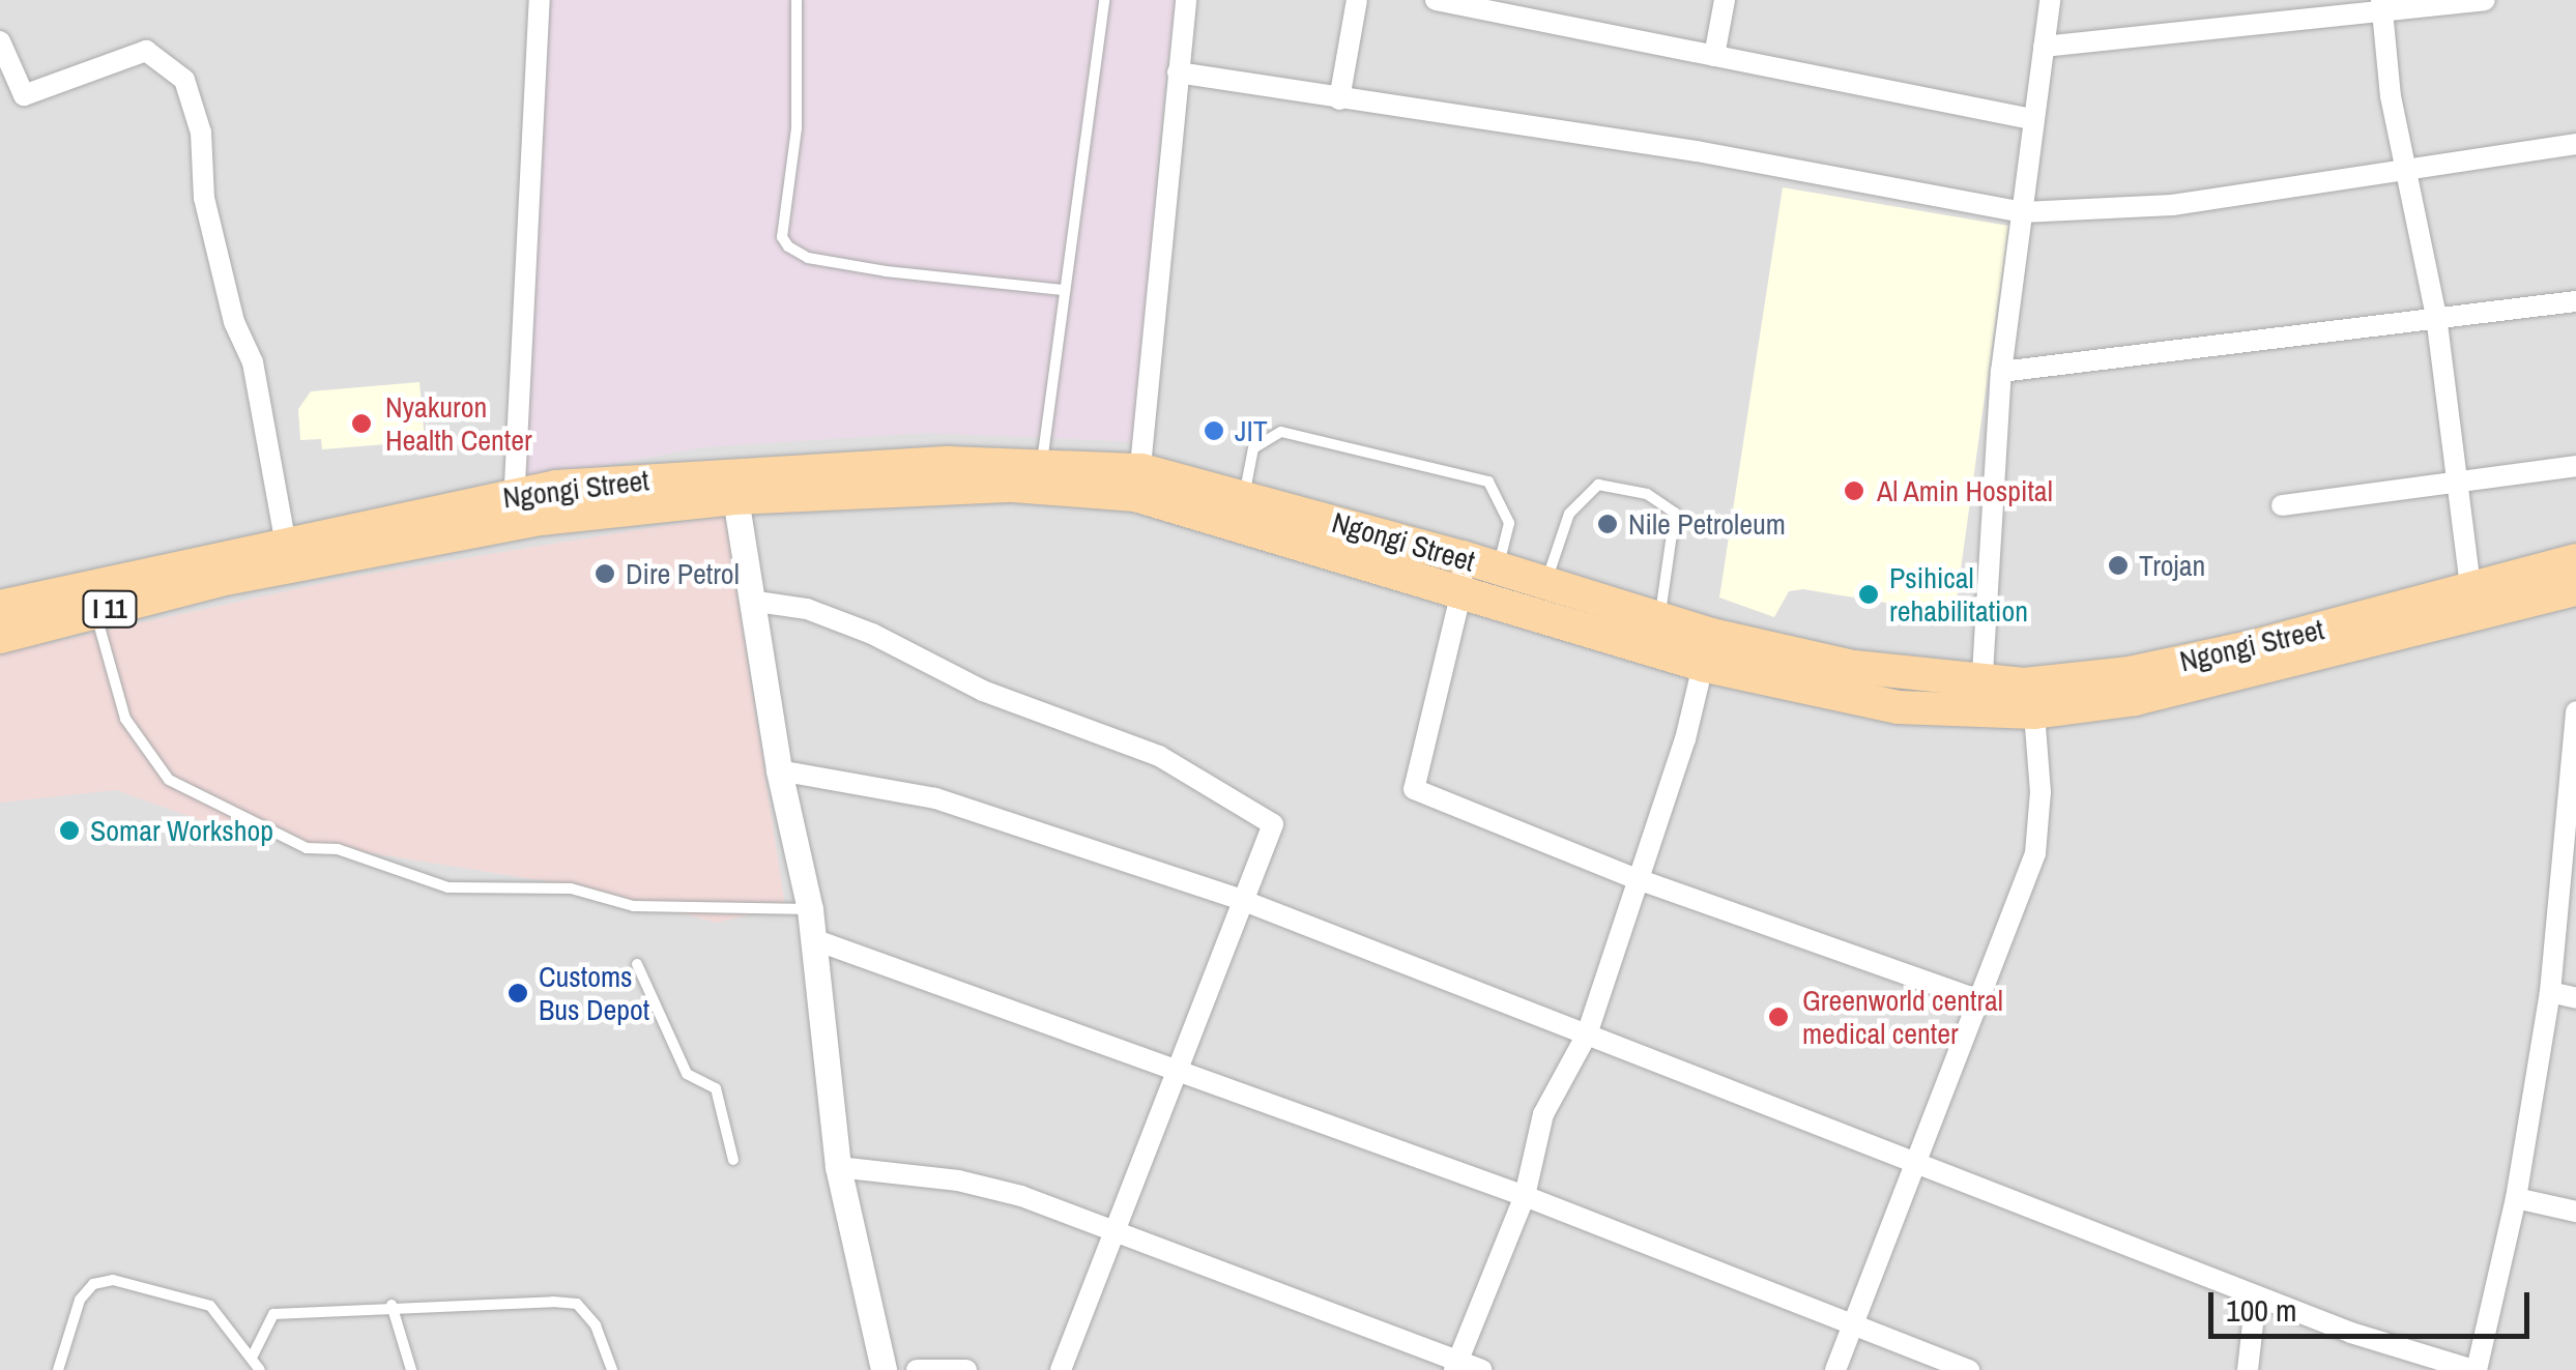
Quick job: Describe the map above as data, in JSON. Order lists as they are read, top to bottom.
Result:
{
  "streets": {
    "main road": ["Ngongi Street", "I 11"]
  },
  "crossings": [
    ["Ngongi Street", "I 11"]
  ],
  "places": [
    "Nyakuron Health Center",
    "JIT",
    "Al Amin Hospital",
    "Nile Petroleum",
    "Trojan",
    "Dire Petrol",
    "Psihical rehabilitation",
    "Somar Workshop",
    "Customs Bus Depot",
    "Greenworld central medical center"
  ],
  "scale_bar": "100 m"
}
